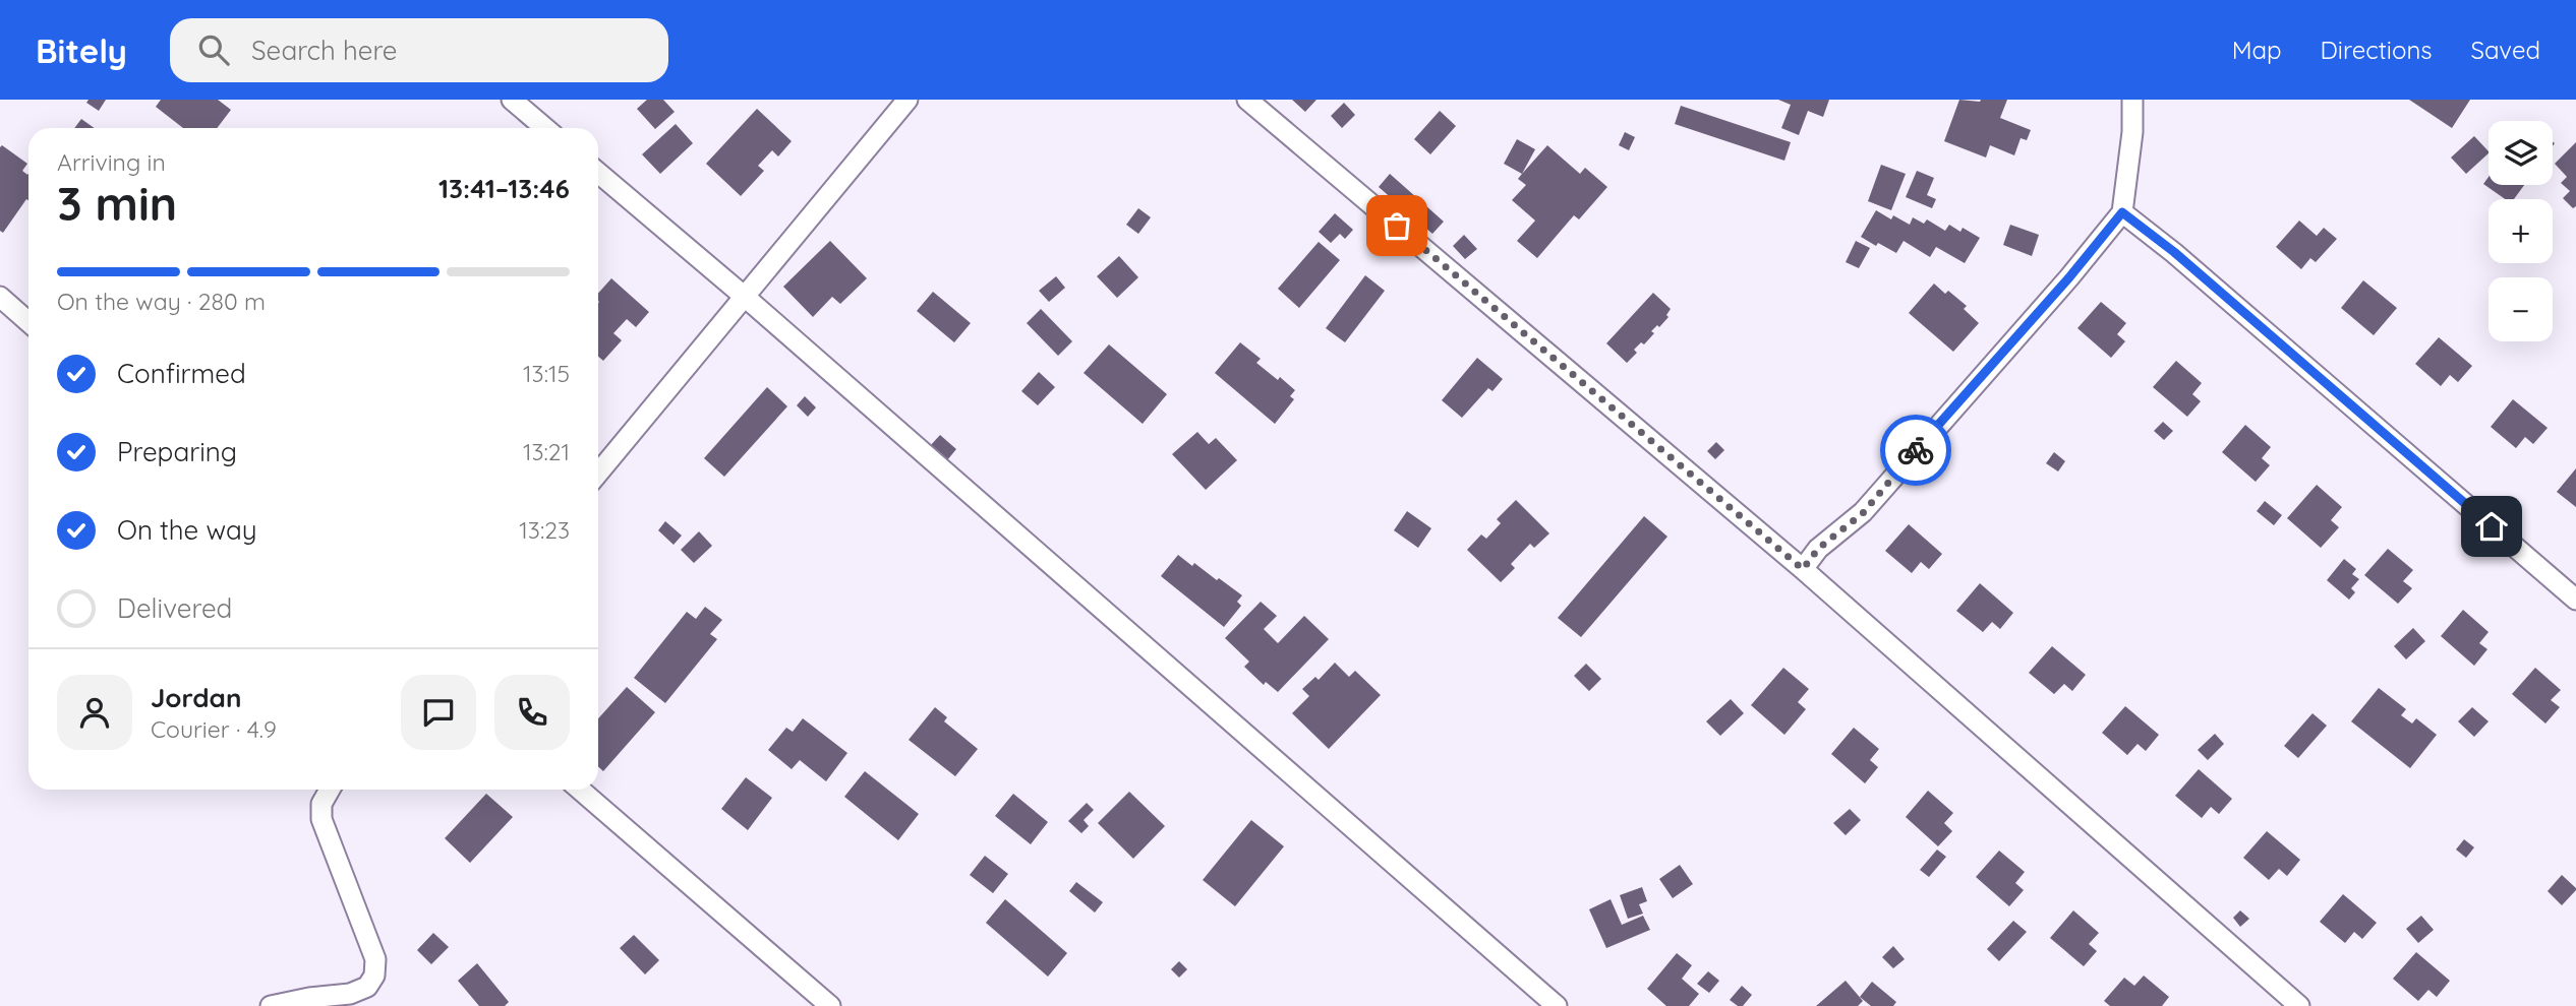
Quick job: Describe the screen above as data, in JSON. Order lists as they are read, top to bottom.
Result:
{
  "page": {
    "header": "Bitely",
    "search": "Search here",
    "nav": ["Map", "Directions", "Saved"],
    "map_buttons": ["+", "−"],
    "heading": ["3 min", "Arriving in", "13:41–13:46"],
    "panel": ["Jordan", "Courier · 4.9"],
    "bar": "On the way · 280 m",
    "list": [
      ["Confirmed", "13:15"],
      ["Preparing", "13:21"],
      ["On the way", "13:23"],
      "Delivered"
    ]
  }
}
